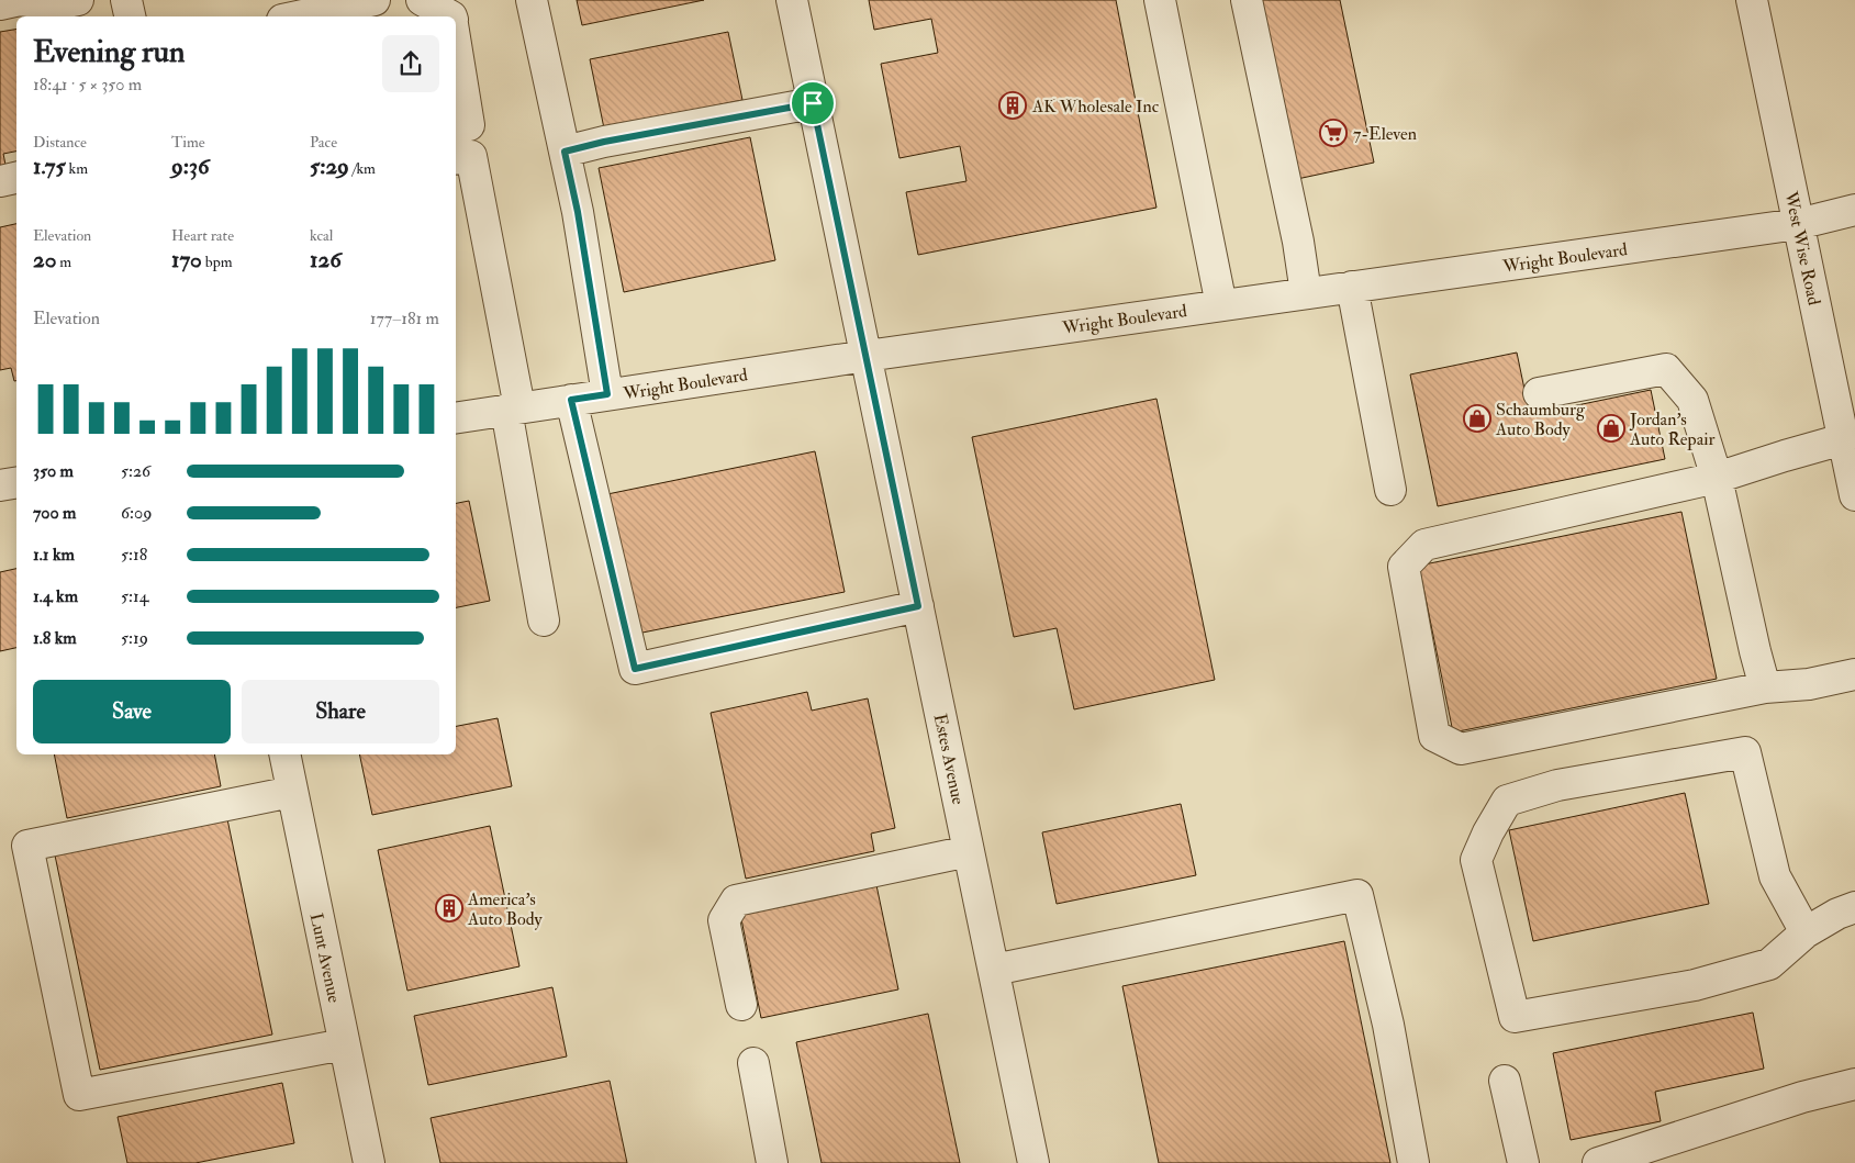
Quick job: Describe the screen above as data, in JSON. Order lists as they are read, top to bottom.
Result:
{
  "streets": {
    "street": [
      "West Wise Road",
      "Wright Boulevard",
      "Estes Avenue",
      "Lunt Avenue"
    ]
  },
  "crossings": [
    ["West Wise Road", "Wright Boulevard"],
    ["Wright Boulevard", "Estes Avenue"]
  ],
  "places": {
    "building": ["AK Wholesale Inc", "America's Auto Body"],
    "supermarket": ["7-Eleven"],
    "shop": ["Schaumburg Auto Body", "Jordan's Auto Repair"]
  },
  "page": {
    "heading": ["Evening run", "18:41 · 5 × 350 m"],
    "stats": [
      ["Distance", "1.75 km"],
      ["Time", "9:36"],
      ["Pace", "5:29 /km"],
      ["Elevation", "20 m"],
      ["Heart rate", "170 bpm"],
      ["kcal", "126"]
    ],
    "chart": ["Elevation", "177–181 m"],
    "list": [
      {
        "name": "350 m",
        "note": "5:26"
      },
      {
        "name": "700 m",
        "note": "6:09"
      },
      {
        "name": "1.1 km",
        "note": "5:18"
      },
      {
        "name": "1.4 km",
        "note": "5:14"
      },
      {
        "name": "1.8 km",
        "note": "5:19"
      }
    ],
    "buttons": ["Save", "Share"]
  }
}
